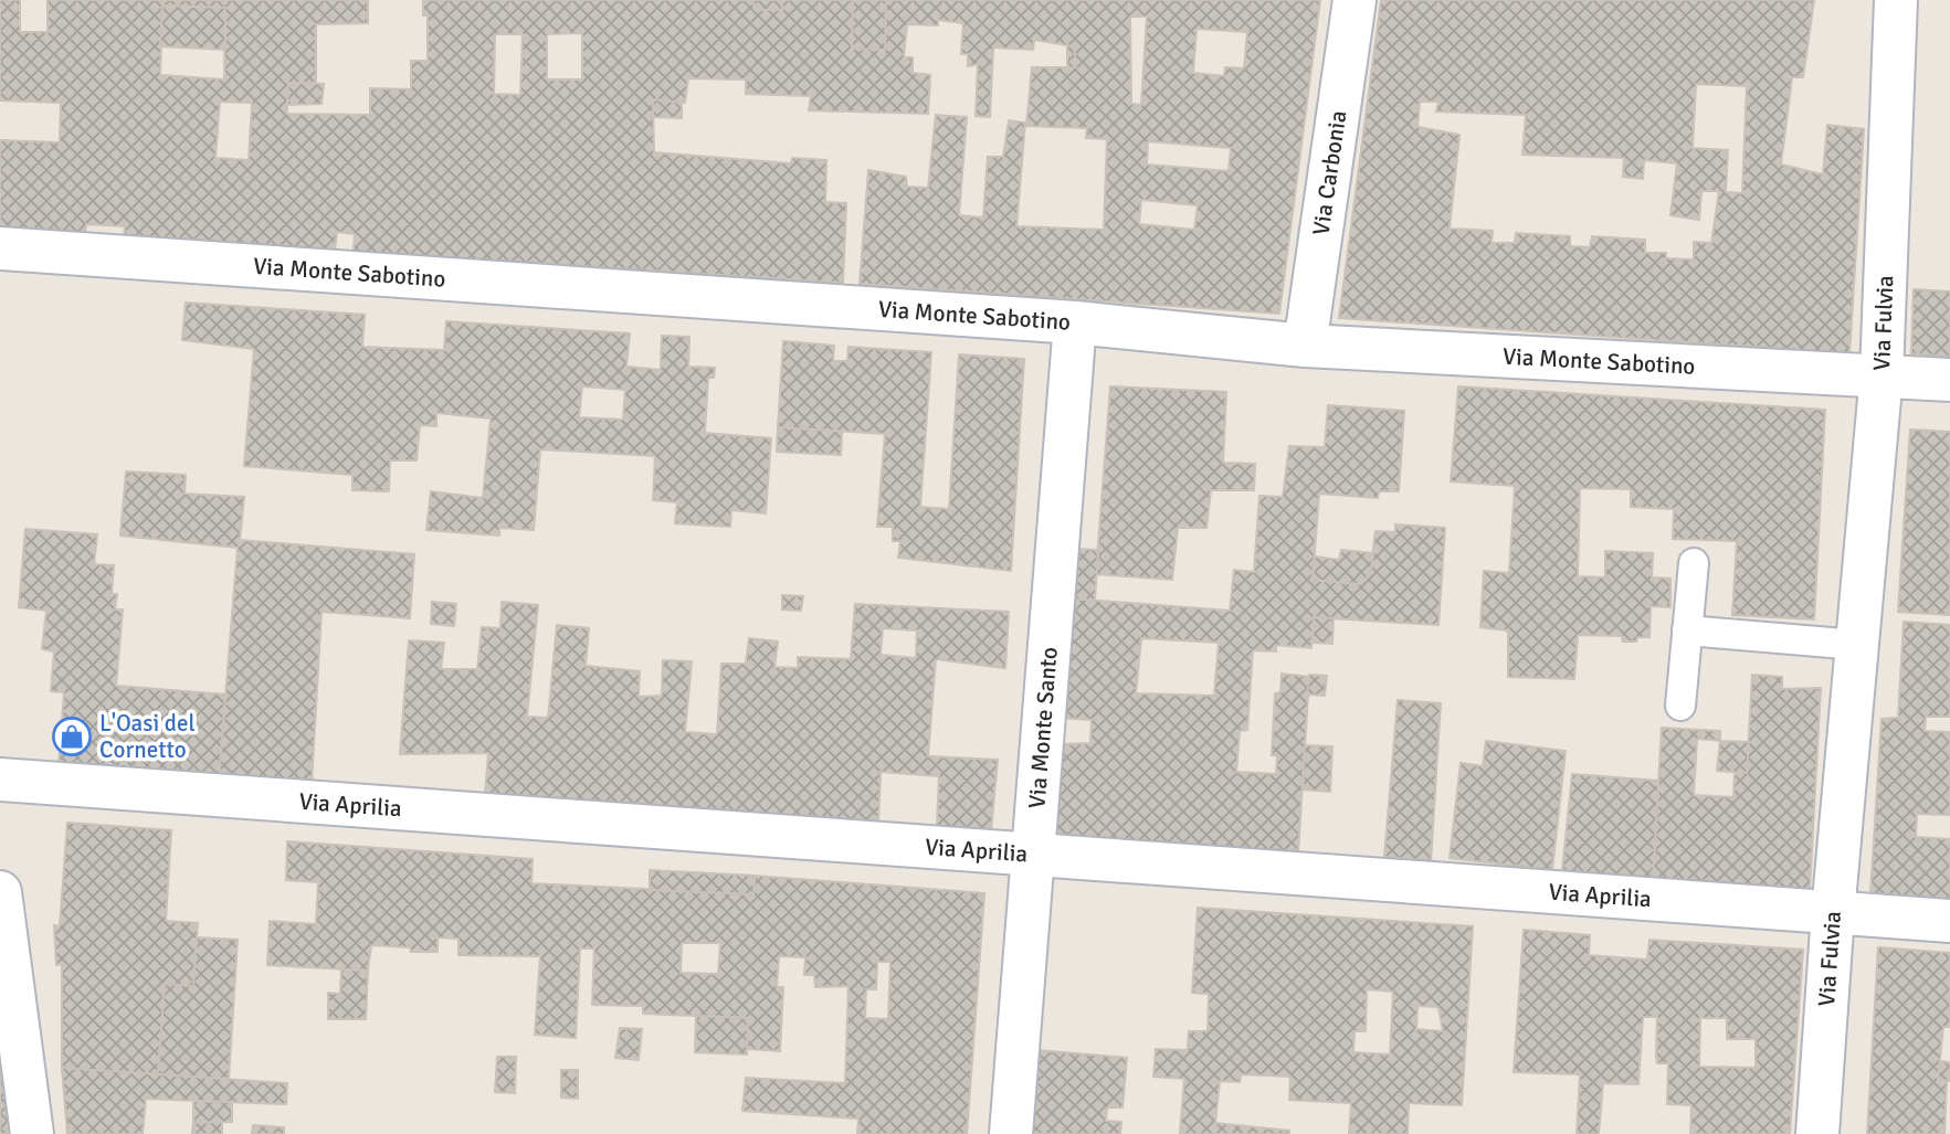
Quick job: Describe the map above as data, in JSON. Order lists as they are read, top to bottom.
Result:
{
  "streets": {
    "street": [
      "Via Carbonia",
      "Via Monte Sabotino",
      "Via Fulvia",
      "Via Monte Santo",
      "Via Aprilia"
    ]
  },
  "crossings": [
    ["Via Carbonia", "Via Monte Sabotino"],
    ["Via Monte Sabotino", "Via Fulvia"],
    ["Via Monte Sabotino", "Via Monte Santo"],
    ["Via Fulvia", "Via Aprilia"],
    ["Via Monte Santo", "Via Aprilia"]
  ],
  "places": {
    "shop": ["L'Oasi del Cornetto"]
  }
}
